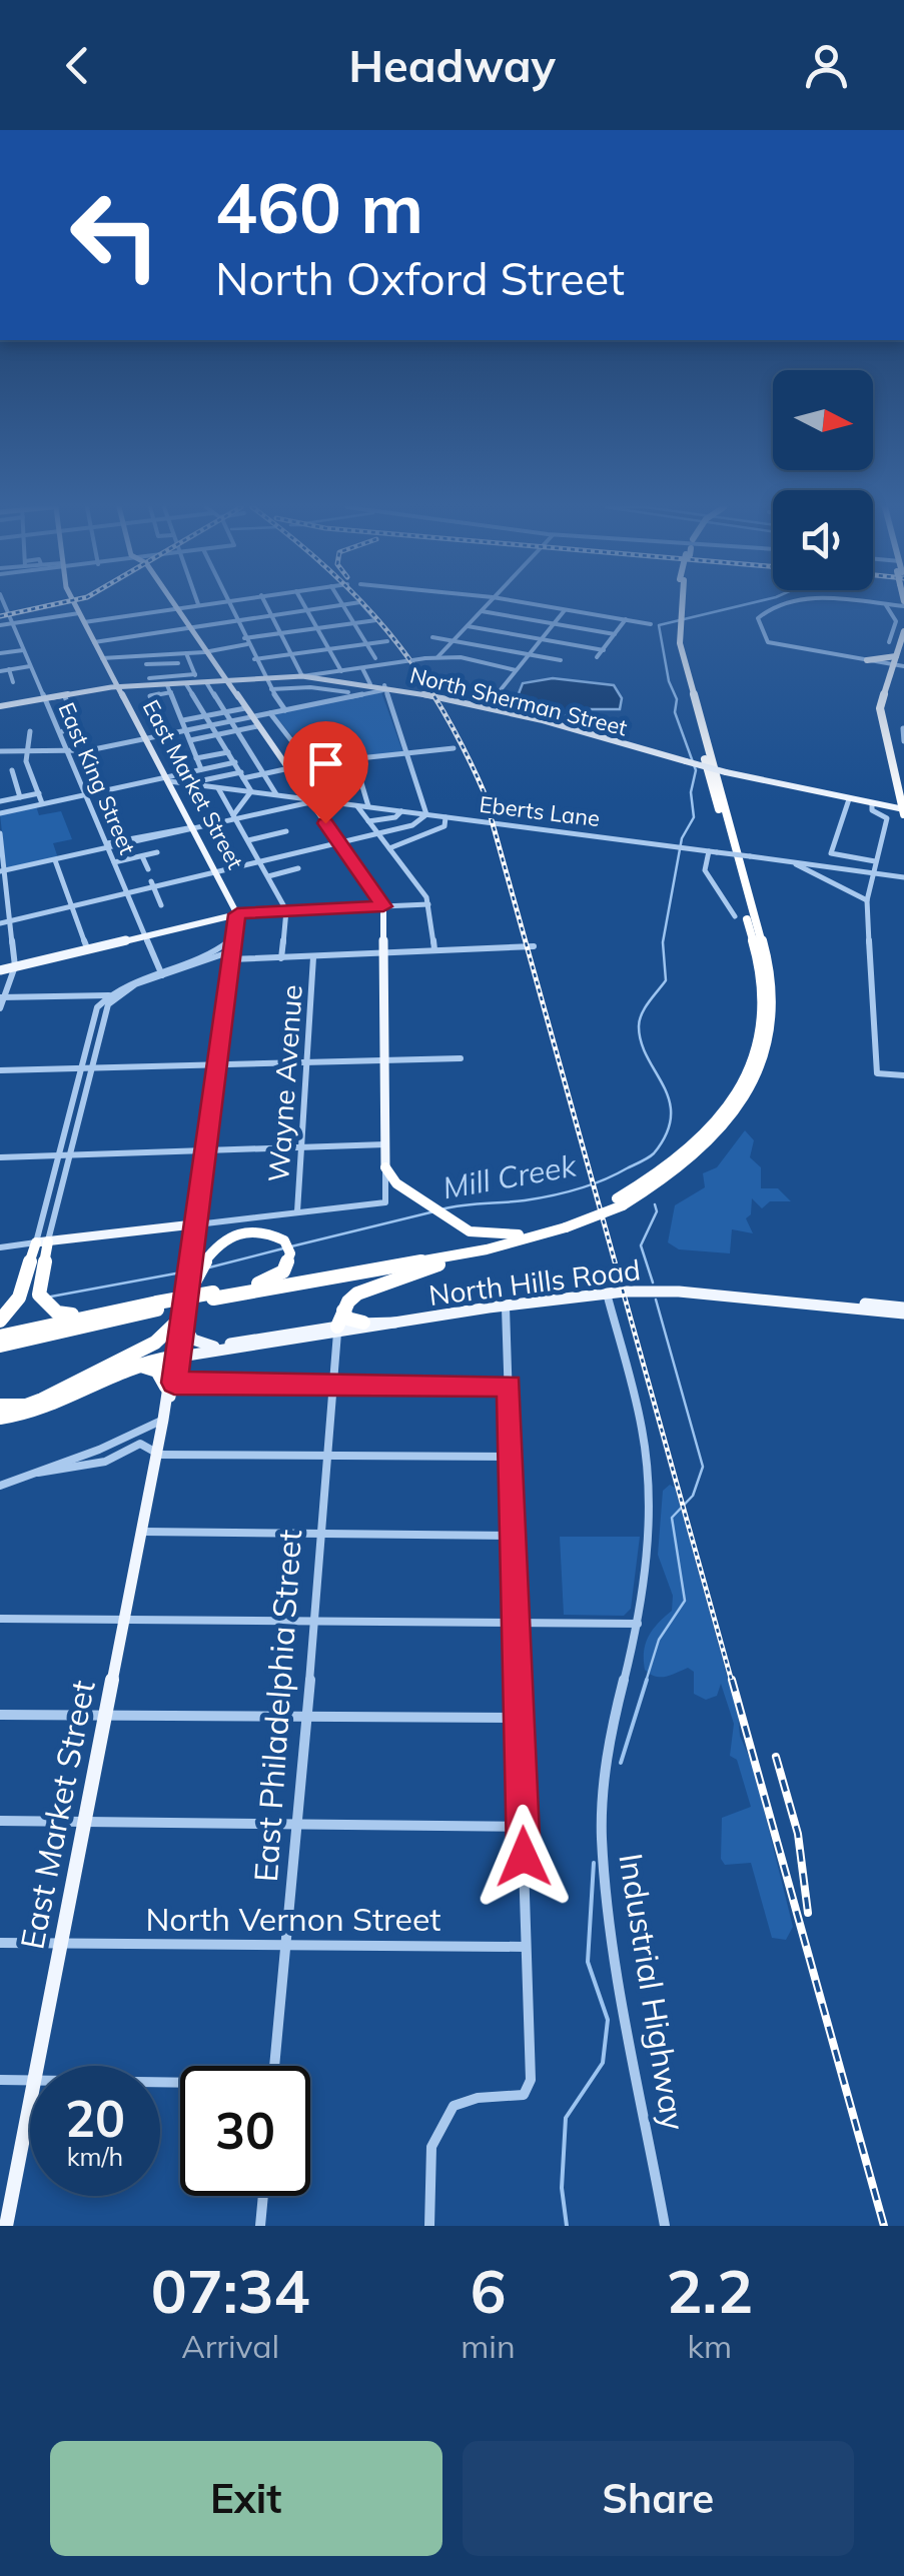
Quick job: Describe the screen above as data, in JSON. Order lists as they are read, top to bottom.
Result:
{
  "streets": {
    "main road": ["North Sherman Street", "East Market Street", "North Hills Road"],
    "street": [
      "East King Street",
      "Eberts Lane",
      "Wayne Avenue",
      "East Philadelphia Street",
      "North Vernon Street",
      "Industrial Highway"
    ]
  },
  "crossings": [
    ["North Sherman Street", "East King Street"],
    ["North Sherman Street", "East Market Street"],
    ["East Market Street", "Eberts Lane"],
    ["East Market Street", "North Hills Road"],
    ["East Market Street", "North Vernon Street"],
    ["North Hills Road", "East Philadelphia Street"],
    ["North Hills Road", "Industrial Highway"],
    ["East Philadelphia Street", "North Vernon Street"]
  ],
  "water": ["Mill Creek"],
  "north": "right",
  "page": {
    "header": "Headway",
    "turn": ["460 m", "North Oxford Street"],
    "speed": "20 km/h",
    "limit": "30",
    "eta": [
      "07:34",
      "Arrival",
      "6",
      "min",
      "2.2",
      "km"
    ],
    "buttons": ["Exit", "Share"]
  }
}
